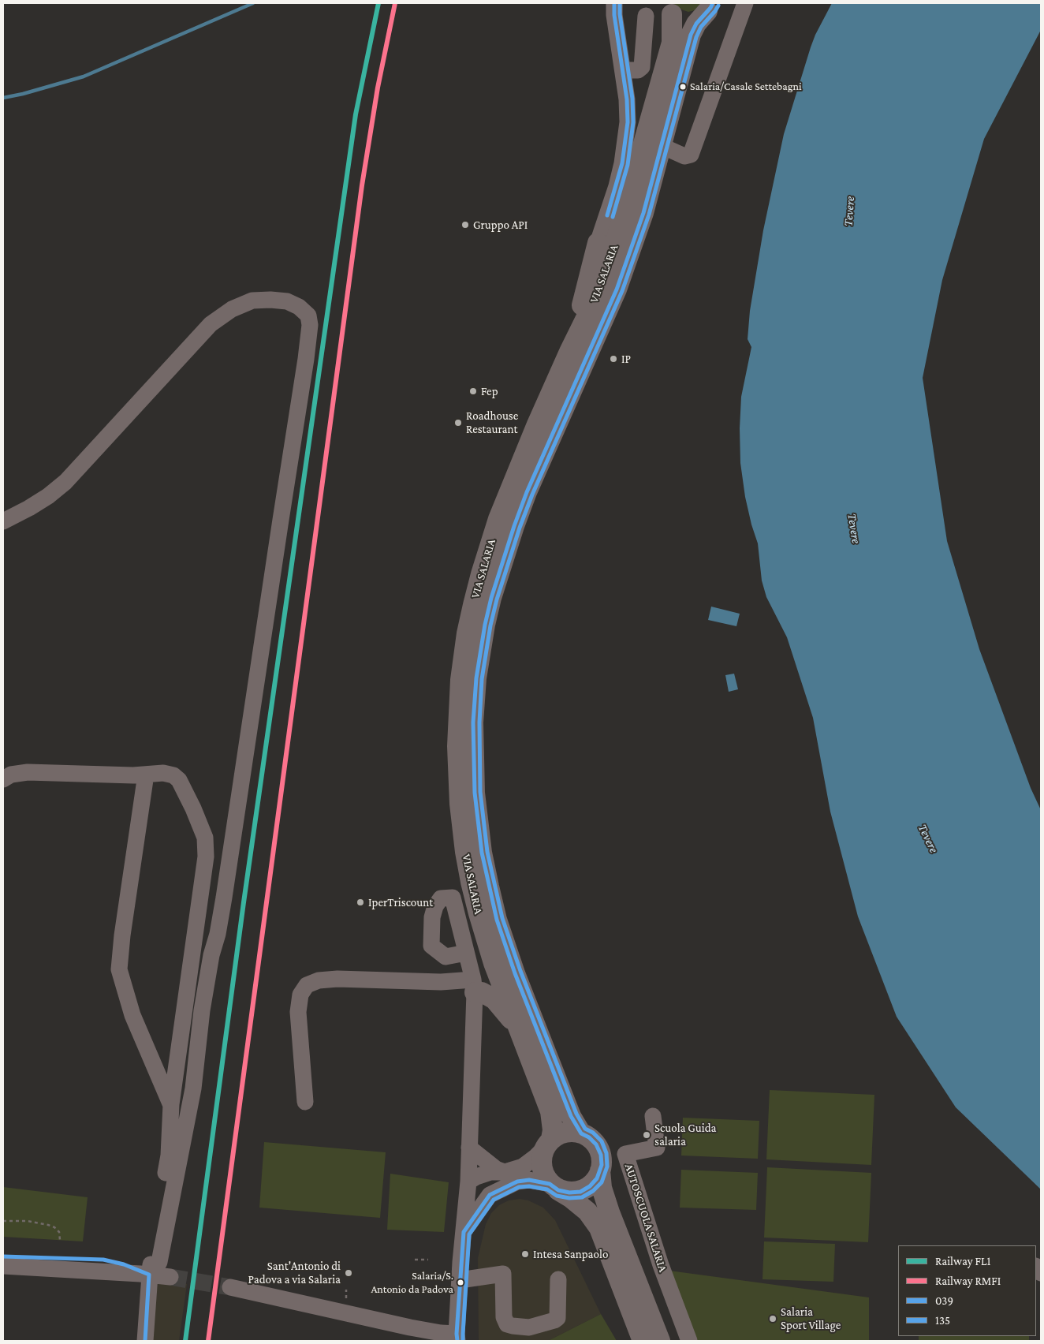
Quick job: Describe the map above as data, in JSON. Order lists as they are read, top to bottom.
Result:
{
  "streets": {
    "main road": ["VIA SALARIA"],
    "street": ["AUTOSCUOLA SALARIA"]
  },
  "water": ["Tevere"],
  "places": [
    "Salaria/Casale Settebagni",
    "Gruppo API",
    "IP",
    "Fep",
    "Roadhouse Restaurant",
    "IperTriscount",
    "Scuola Guida salaria",
    "Intesa Sanpaolo",
    "Sant'Antonio di Padova a via Salaria",
    "Salaria/S. Antonio da Padova",
    "Salaria Sport Village"
  ],
  "lines": [
    "rail line FL1",
    "rail line RMFI",
    "transit line 039",
    "transit line 135"
  ],
  "legend": [
    "Railway FL1",
    "Railway RMFI",
    "039",
    "135"
  ]
}
